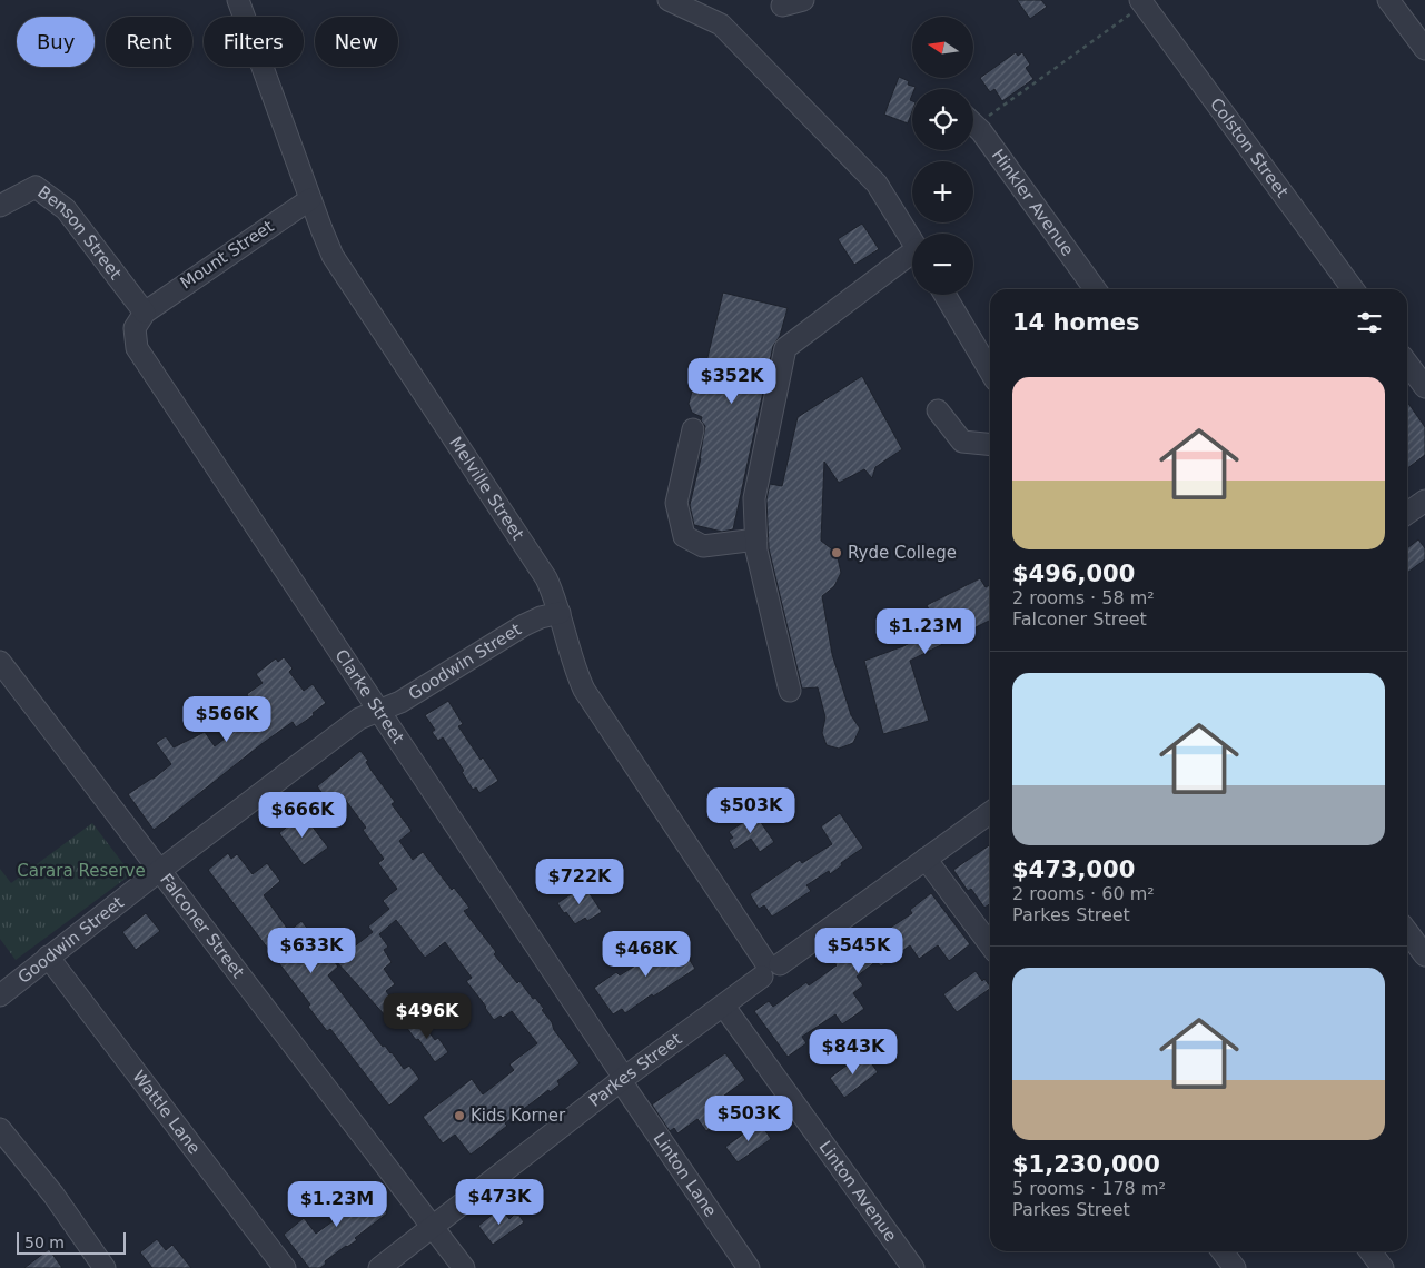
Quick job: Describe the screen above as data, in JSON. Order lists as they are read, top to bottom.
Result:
{
  "streets": {
    "street": [
      "Colston Street",
      "Hinkler Avenue",
      "Benson Street",
      "Mount Street",
      "Melville Street",
      "Goodwin Street",
      "Clarke Street",
      "Falconer Street",
      "Parkes Street",
      "Wattle Lane",
      "Linton Lane",
      "Linton Avenue"
    ]
  },
  "crossings": [
    ["Benson Street", "Mount Street"],
    ["Benson Street", "Clarke Street"],
    ["Mount Street", "Melville Street"],
    ["Mount Street", "Clarke Street"],
    ["Melville Street", "Goodwin Street"],
    ["Melville Street", "Parkes Street"],
    ["Goodwin Street", "Clarke Street"],
    ["Goodwin Street", "Falconer Street"],
    ["Goodwin Street", "Wattle Lane"],
    ["Clarke Street", "Parkes Street"],
    ["Clarke Street", "Linton Lane"],
    ["Falconer Street", "Parkes Street"],
    ["Parkes Street", "Linton Lane"],
    ["Parkes Street", "Linton Avenue"]
  ],
  "parks": ["Carara Reserve"],
  "places": ["Ryde College", "Kids Korner"],
  "scale_bar": "50 m",
  "north": "left",
  "page": {
    "map_buttons": ["+", "−"],
    "chip": [
      "Buy",
      "Rent",
      "Filters",
      "New"
    ],
    "heading": "14 homes",
    "list": [
      {
        "name": "$496,000",
        "note": "2 rooms · 58 m² · Falconer Street"
      },
      {
        "name": "$473,000",
        "note": "2 rooms · 60 m² · Parkes Street"
      },
      {
        "name": "$1,230,000",
        "note": "5 rooms · 178 m² · Parkes Street"
      }
    ],
    "price": [
      "$352K",
      "$1.23M",
      "$566K",
      "$503K",
      "$666K",
      "$722K",
      "$633K",
      "$545K",
      "$468K",
      "$496K",
      "$843K",
      "$503K",
      "$473K",
      "$1.23M"
    ],
    "scale": "50 m"
  }
}
